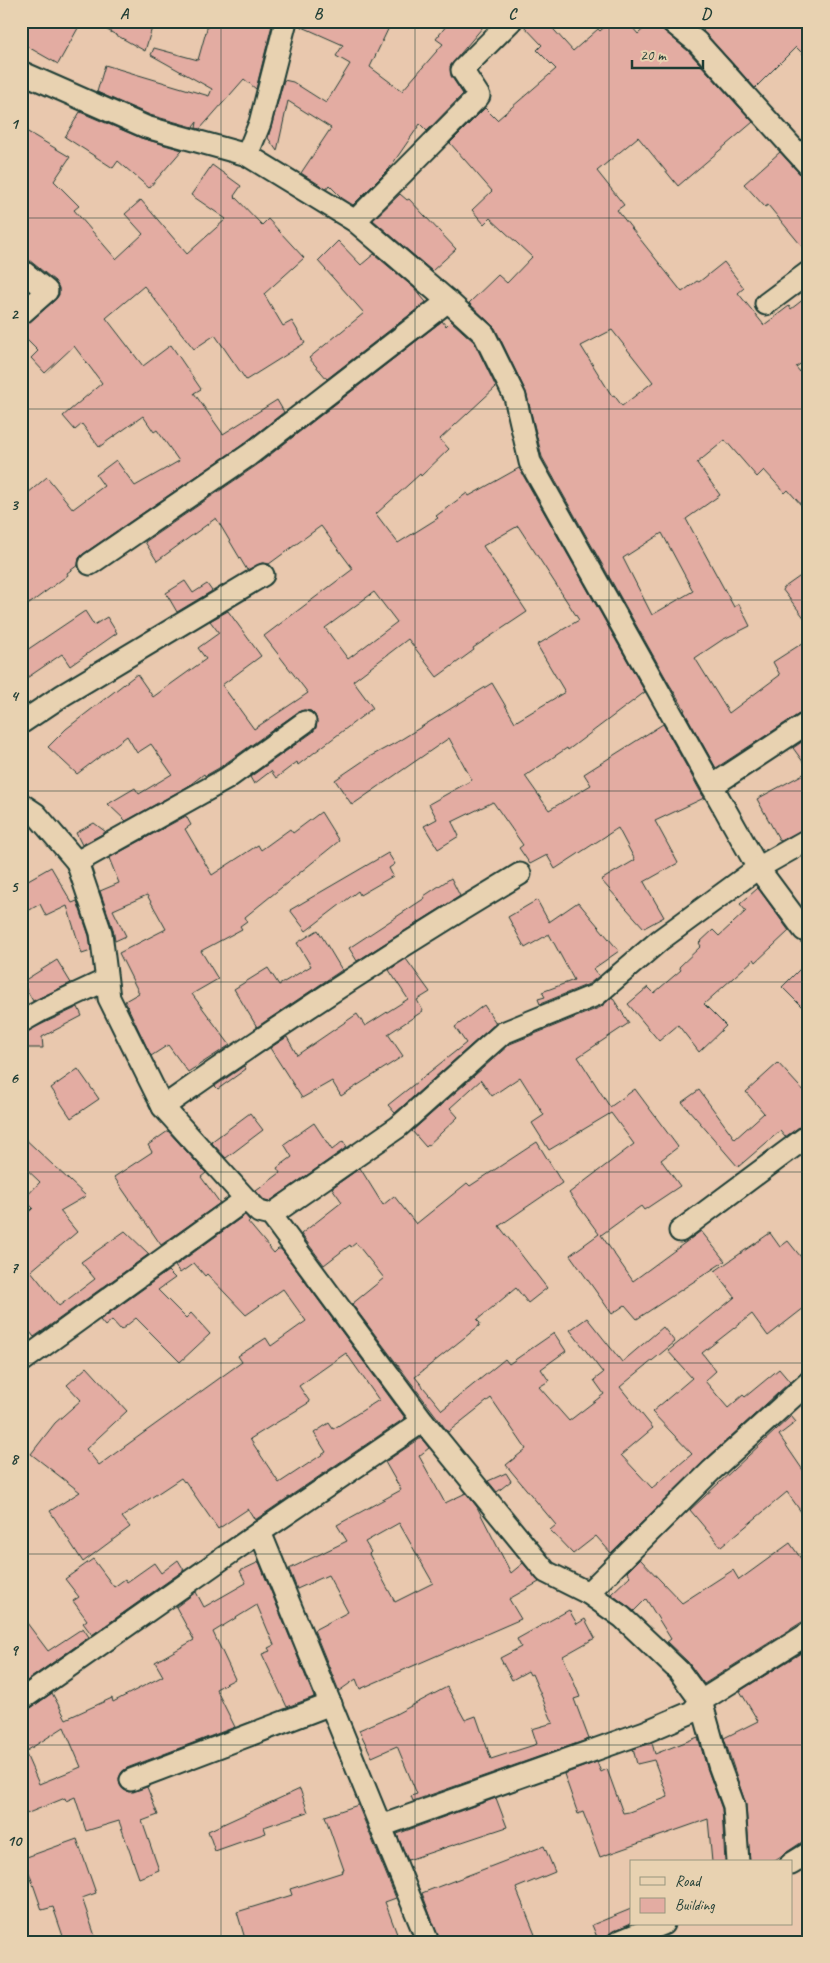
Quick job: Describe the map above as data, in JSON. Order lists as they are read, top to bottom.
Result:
{
  "legend": ["Road", "Building"],
  "scale_bar": "20 m",
  "grid": {
    "columns": [
      "A",
      "B",
      "C",
      "D"
    ],
    "rows": [
      "1",
      "2",
      "3",
      "4",
      "5",
      "6",
      "7",
      "8",
      "9",
      "10"
    ]
  }
}
